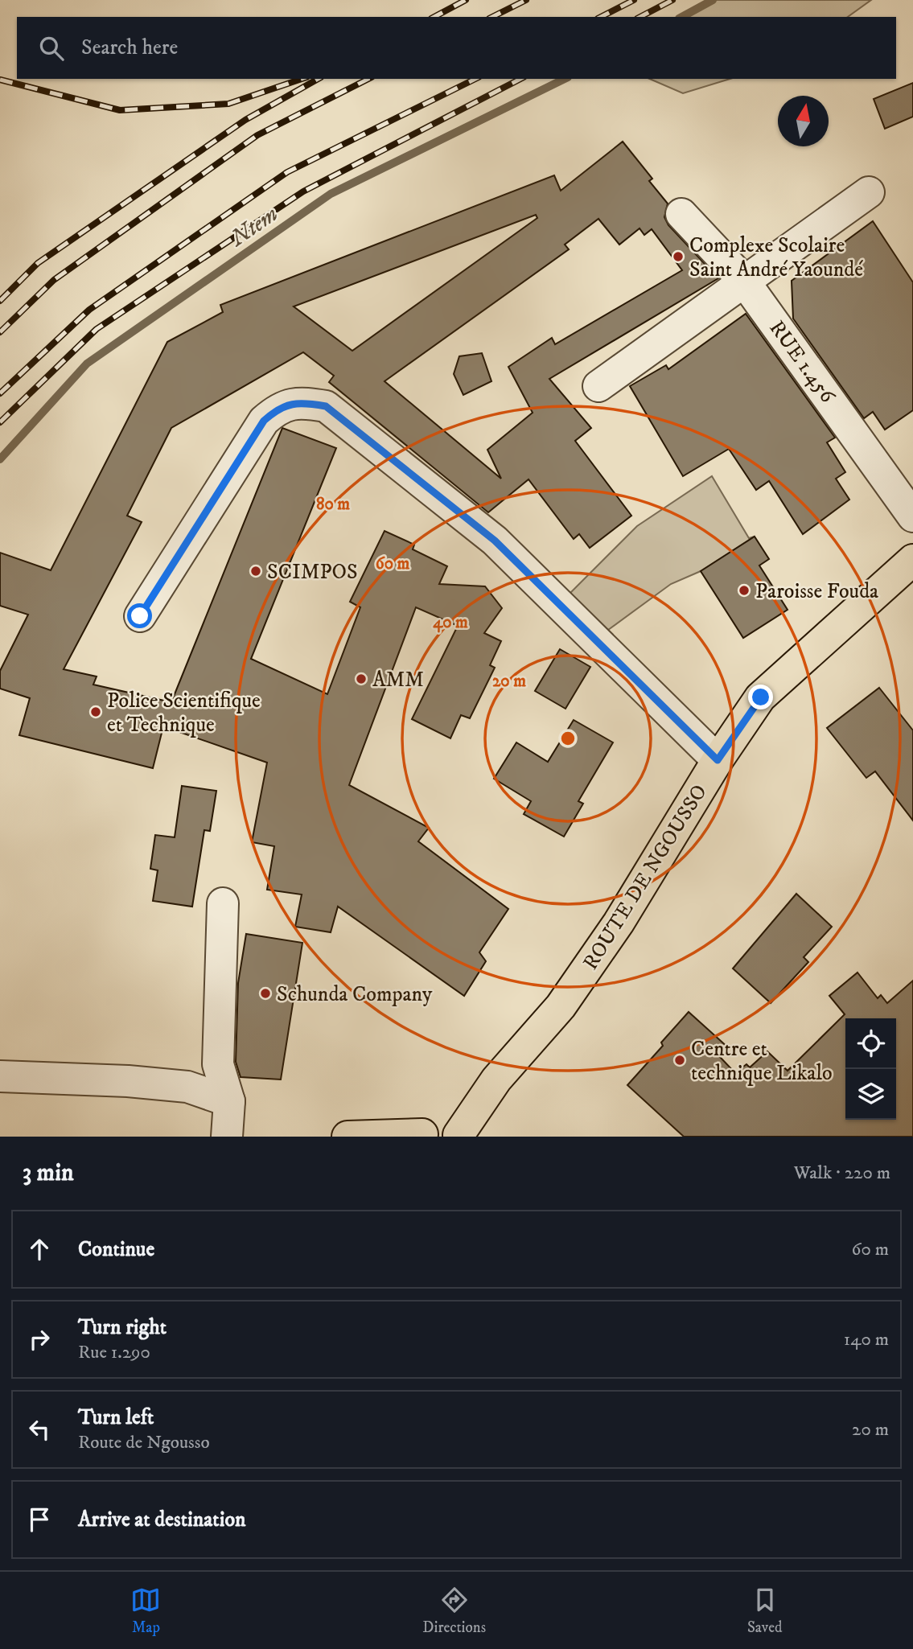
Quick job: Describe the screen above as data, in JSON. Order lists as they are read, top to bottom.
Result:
{
  "streets": {
    "main road": ["ROUTE DE NGOUSSO"],
    "street": ["RUE 1.456"]
  },
  "water": ["Ntem"],
  "places": [
    "Complexe Scolaire Saint André Yaoundé",
    "SCIMPOS",
    "Paroisse Fouda",
    "AMM",
    "Police Scientifique et Technique",
    "Schunda Company",
    "Centre et technique Likalo"
  ],
  "north": "top",
  "page": {
    "search": "Search here",
    "heading": ["3 min", "Walk · 220 m"],
    "list": [
      ["Continue", "60 m"],
      ["Turn right", "Rue 1.290", "140 m"],
      ["Turn left", "Route de Ngousso", "20 m"],
      "Arrive at destination"
    ],
    "nav": ["Map", "Directions", "Saved"]
  },
  "rings": [
    "80 m",
    "60 m",
    "40 m",
    "20 m"
  ]
}
